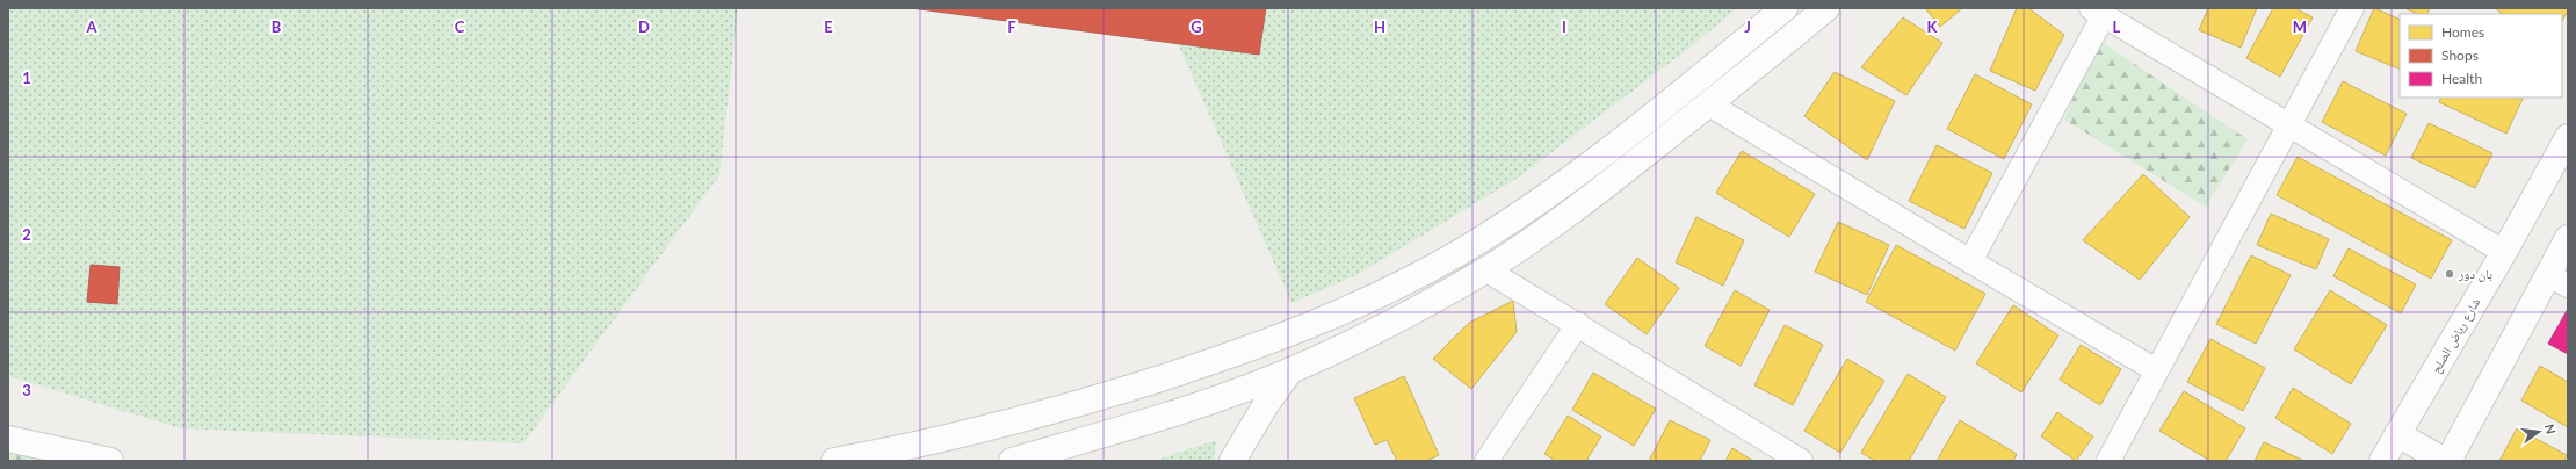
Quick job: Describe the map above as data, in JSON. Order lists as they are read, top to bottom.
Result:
{
  "streets": {
    "street": ["شارع رياض الصلح"]
  },
  "places": ["بان دور"],
  "legend": ["Homes", "Shops", "Health"],
  "north": "right",
  "grid": {
    "columns": [
      "A",
      "B",
      "C",
      "D",
      "E",
      "F",
      "G",
      "H",
      "I",
      "J",
      "K",
      "L",
      "M"
    ],
    "rows": ["1", "2", "3"]
  }
}
